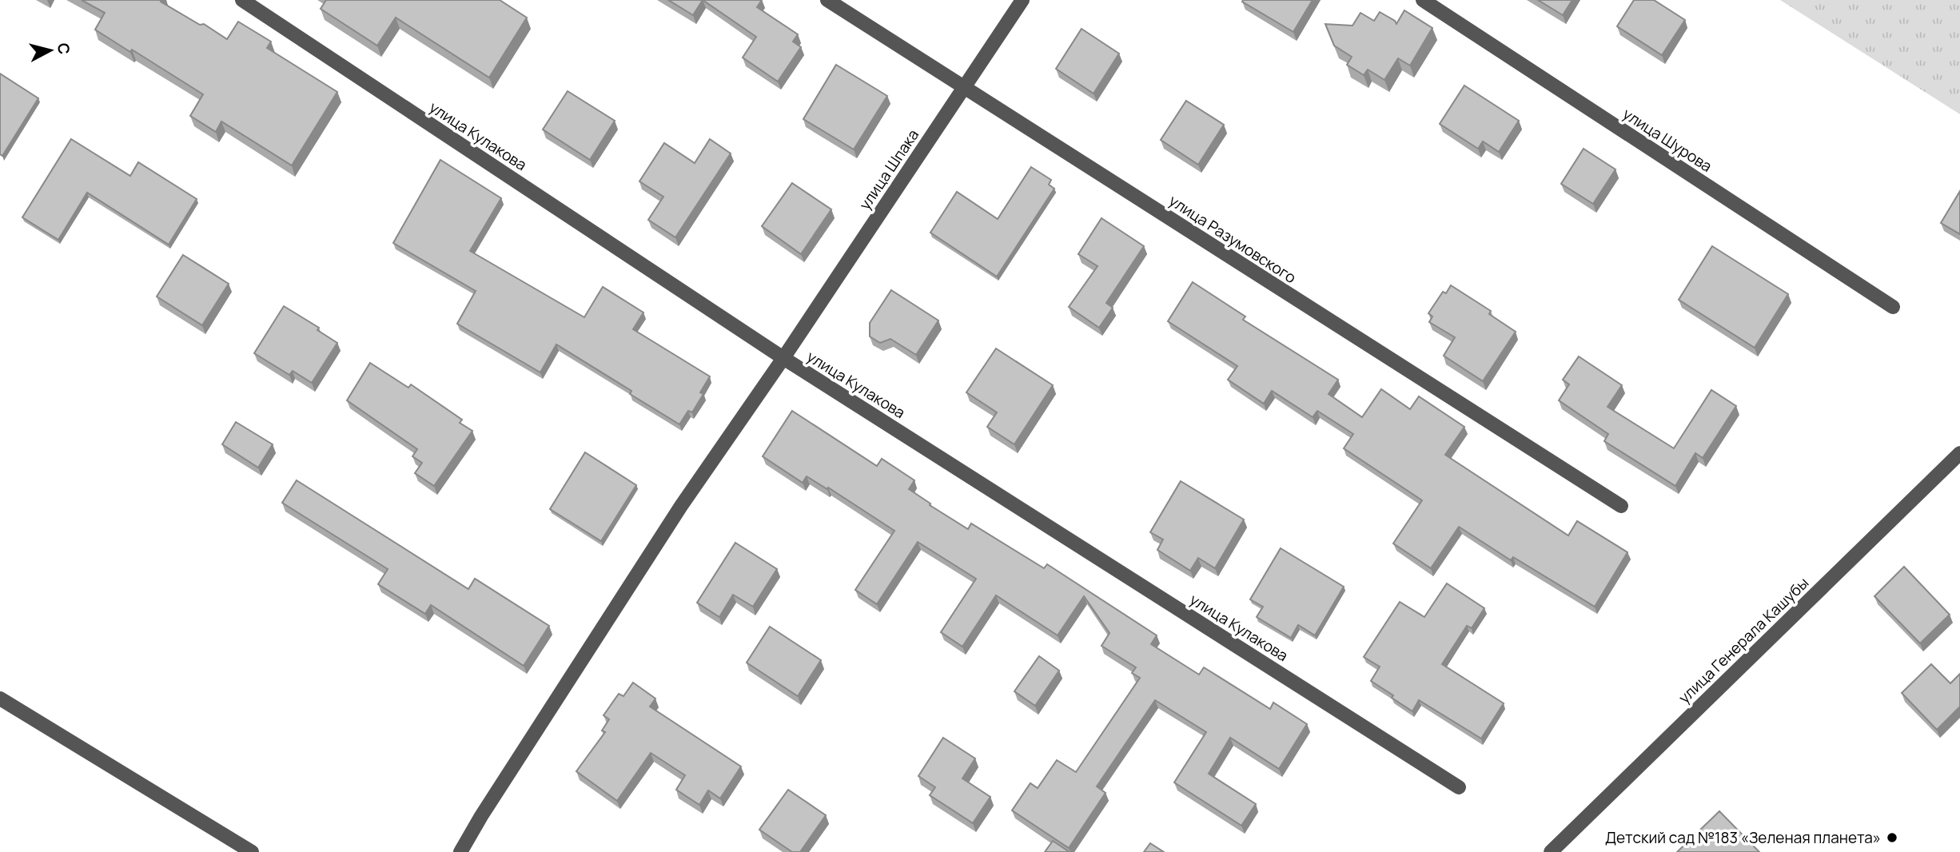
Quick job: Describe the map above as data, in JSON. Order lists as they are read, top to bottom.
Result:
{
  "streets": {
    "street": [
      "улица Кулакова",
      "улица Шурова",
      "улица Шпака",
      "улица Разумовского",
      "улица Генерала Кашубы"
    ]
  },
  "crossings": [
    ["улица Кулакова", "улица Шпака"],
    ["улица Шпака", "улица Разумовского"]
  ],
  "places": ["Детский сад №183 «Зеленая планета»"],
  "north": "right"
}
